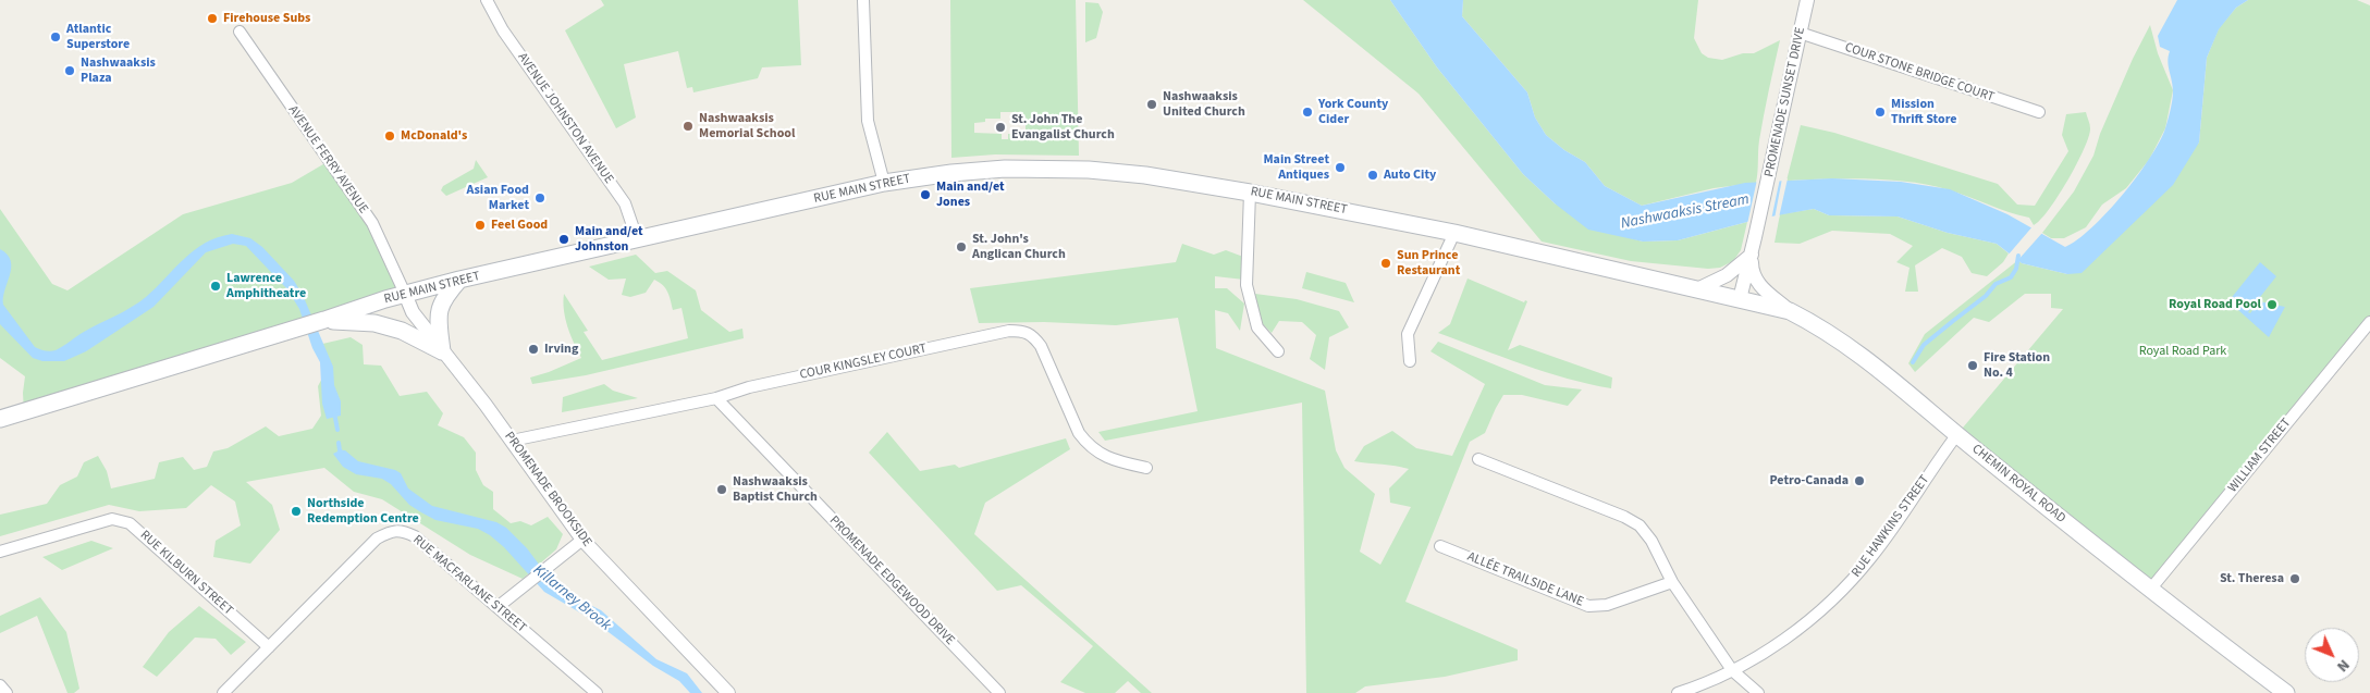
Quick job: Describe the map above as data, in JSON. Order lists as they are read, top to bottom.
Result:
{
  "streets": {
    "main road": ["RUE MAIN STREET", "CHEMIN ROYAL ROAD"],
    "street": [
      "COUR STONE BRIDGE COURT",
      "PROMENADE SUNSET DRIVE",
      "AVENUE JOHNSTON AVENUE",
      "AVENUE FERRY AVENUE",
      "COUR KINGSLEY COURT",
      "WILLIAM STREET",
      "PROMENADE BROOKSIDE",
      "RUE HAWKINS STREET",
      "RUE KILBURN STREET",
      "ALLÉE TRAILSIDE LANE",
      "PROMENADE EDGEWOOD DRIVE",
      "RUE MACFARLANE STREET"
    ]
  },
  "crossings": [
    ["COUR STONE BRIDGE COURT", "PROMENADE SUNSET DRIVE"],
    ["PROMENADE SUNSET DRIVE", "RUE MAIN STREET"],
    ["PROMENADE SUNSET DRIVE", "CHEMIN ROYAL ROAD"],
    ["AVENUE JOHNSTON AVENUE", "RUE MAIN STREET"],
    ["AVENUE FERRY AVENUE", "RUE MAIN STREET"],
    ["AVENUE FERRY AVENUE", "PROMENADE BROOKSIDE"],
    ["RUE MAIN STREET", "CHEMIN ROYAL ROAD"],
    ["RUE MAIN STREET", "PROMENADE BROOKSIDE"],
    ["COUR KINGSLEY COURT", "PROMENADE BROOKSIDE"],
    ["COUR KINGSLEY COURT", "PROMENADE EDGEWOOD DRIVE"],
    ["WILLIAM STREET", "CHEMIN ROYAL ROAD"],
    ["CHEMIN ROYAL ROAD", "RUE HAWKINS STREET"],
    ["RUE KILBURN STREET", "RUE MACFARLANE STREET"]
  ],
  "water": ["Nashwaaksis Stream", "Killarney Brook"],
  "parks": ["Royal Road Park"],
  "places": [
    "Firehouse Subs",
    "Atlantic Superstore",
    "Nashwaaksis Plaza",
    "Nashwaaksis United Church",
    "York County Cider",
    "Mission Thrift Store",
    "Nashwaaksis Memorial School",
    "St. John The Evangalist Church",
    "McDonald's",
    "Main Street Antiques",
    "Auto City",
    "Main and/et Jones",
    "Asian Food Market",
    "Feel Good",
    "Main and/et Johnston",
    "St. John's Anglican Church",
    "Sun Prince Restaurant",
    "Lawrence Amphitheatre",
    "Royal Road Pool",
    "Irving",
    "Fire Station No. 4",
    "Petro-Canada",
    "Nashwaaksis Baptist Church",
    "Northside Redemption Centre",
    "St. Theresa"
  ],
  "north": "bottom right"
}
